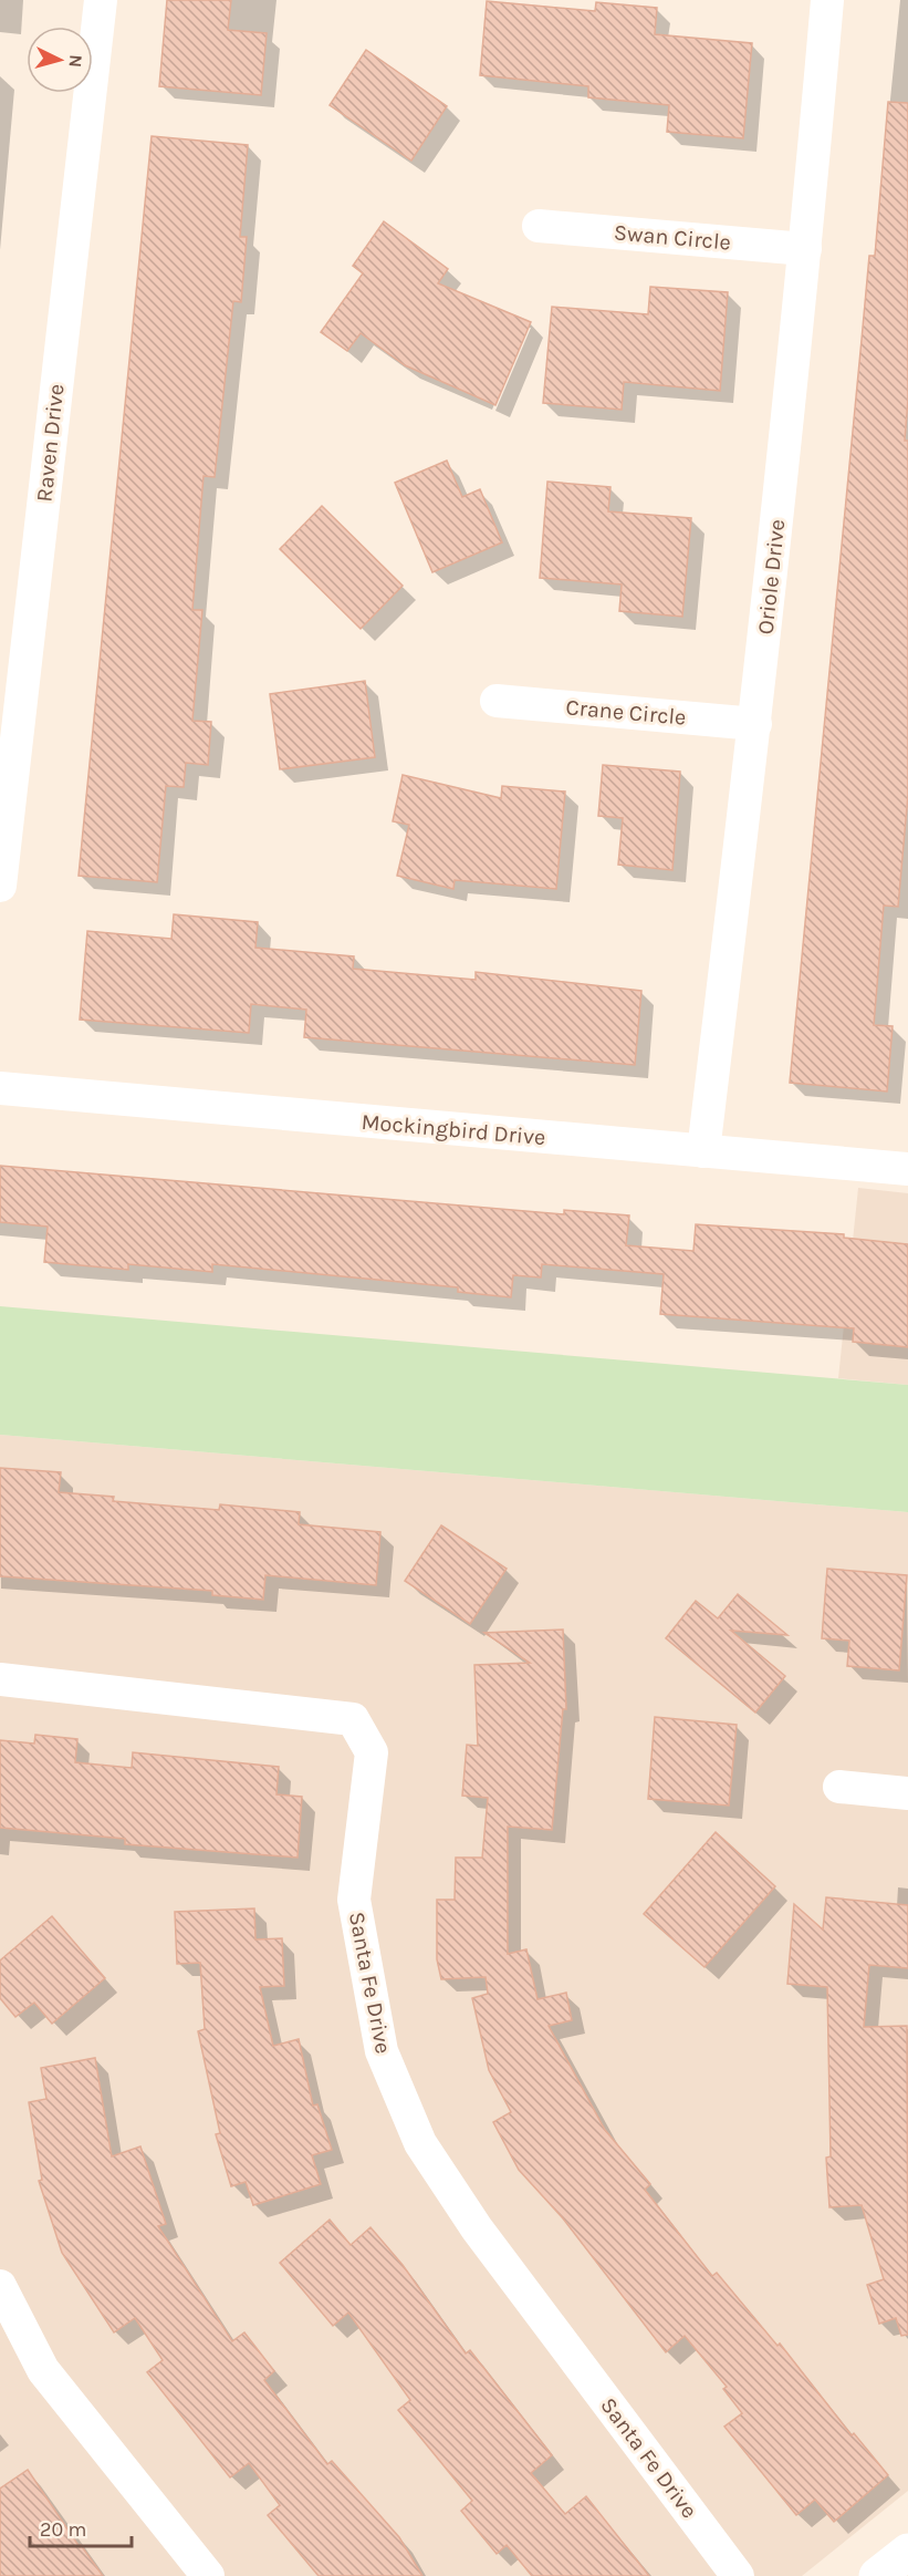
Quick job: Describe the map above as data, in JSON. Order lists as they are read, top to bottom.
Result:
{
  "streets": {
    "street": [
      "Swan Circle",
      "Raven Drive",
      "Oriole Drive",
      "Crane Circle",
      "Mockingbird Drive",
      "Santa Fe Drive"
    ]
  },
  "crossings": [
    ["Swan Circle", "Oriole Drive"],
    ["Oriole Drive", "Crane Circle"],
    ["Oriole Drive", "Mockingbird Drive"]
  ],
  "scale_bar": "20 m",
  "north": "right"
}
